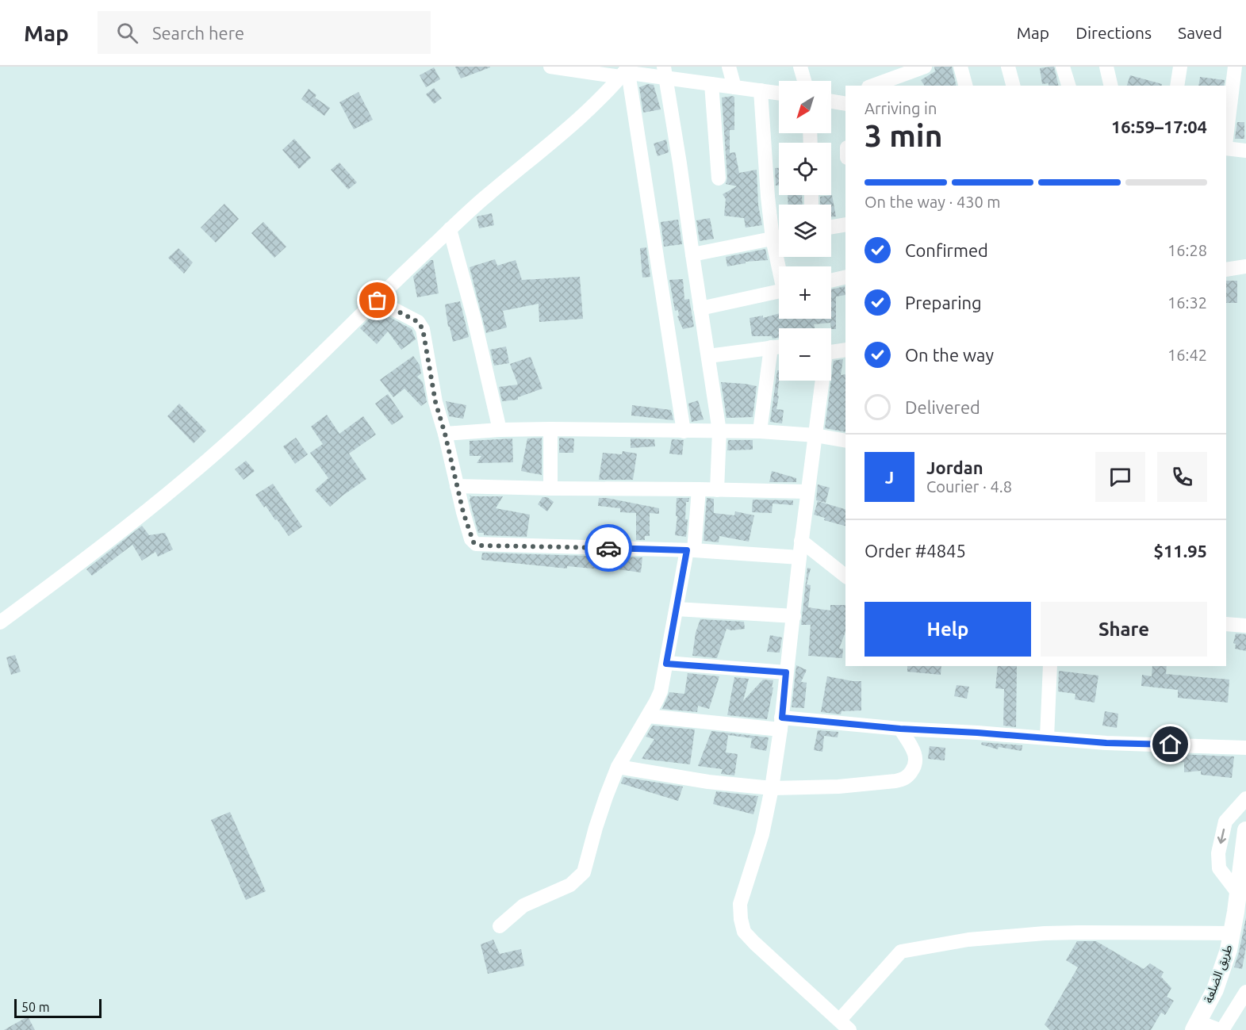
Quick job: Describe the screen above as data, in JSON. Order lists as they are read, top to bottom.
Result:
{
  "streets": {
    "main road": ["طريق الضلعة"]
  },
  "scale_bar": "50 m",
  "north": "bottom left",
  "page": {
    "header": "Map",
    "search": "Search here",
    "nav": ["Map", "Directions", "Saved"],
    "map_buttons": ["+", "−"],
    "heading": ["3 min", "Arriving in", "16:59–17:04"],
    "panel": [
      "Jordan",
      "Courier · 4.8",
      "Order #4845",
      "$11.95"
    ],
    "bar": "On the way · 430 m",
    "list": [
      ["Confirmed", "16:28"],
      ["Preparing", "16:32"],
      ["On the way", "16:42"],
      "Delivered"
    ],
    "round": "J",
    "buttons": ["Help", "Share"],
    "scale": "50 m"
  }
}
